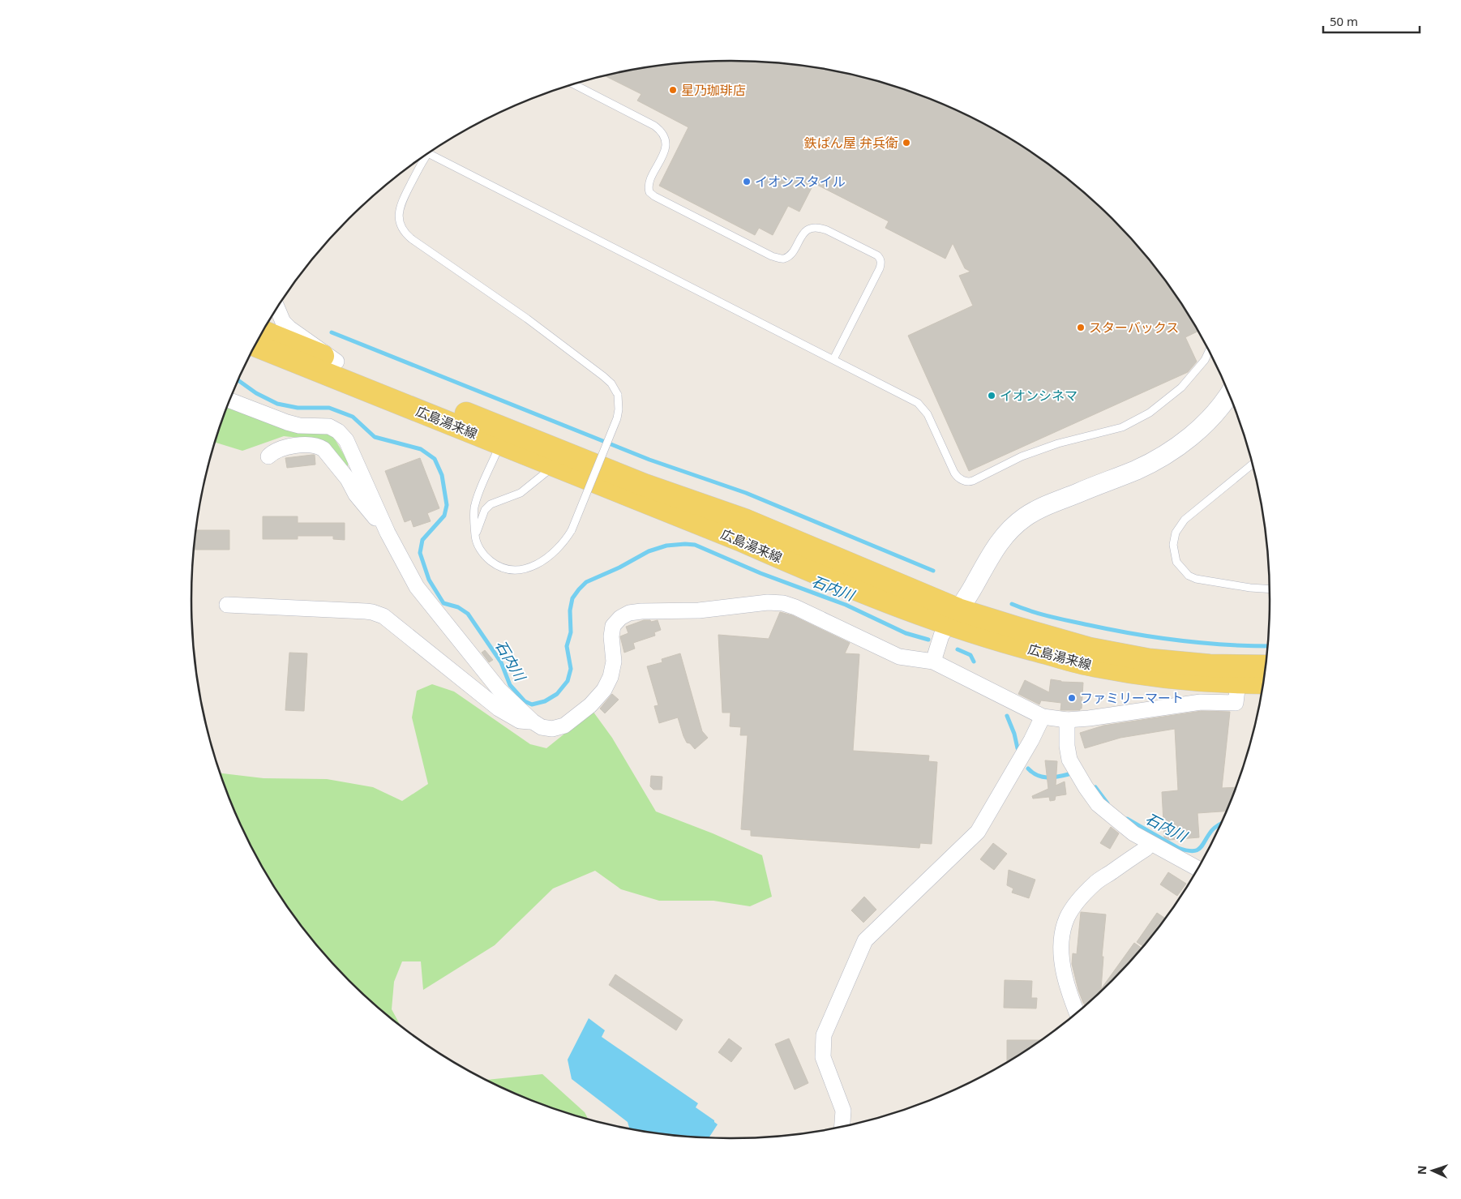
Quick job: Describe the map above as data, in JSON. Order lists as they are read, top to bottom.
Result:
{
  "streets": {
    "main road": ["広島湯来線"]
  },
  "water": ["石内川"],
  "places": [
    "星乃珈琲店",
    "鉄ぱん屋 弁兵衛",
    "イオンスタイル",
    "スターバックス",
    "イオンシネマ",
    "ファミリーマート"
  ],
  "scale_bar": "50 m",
  "north": "left"
}
